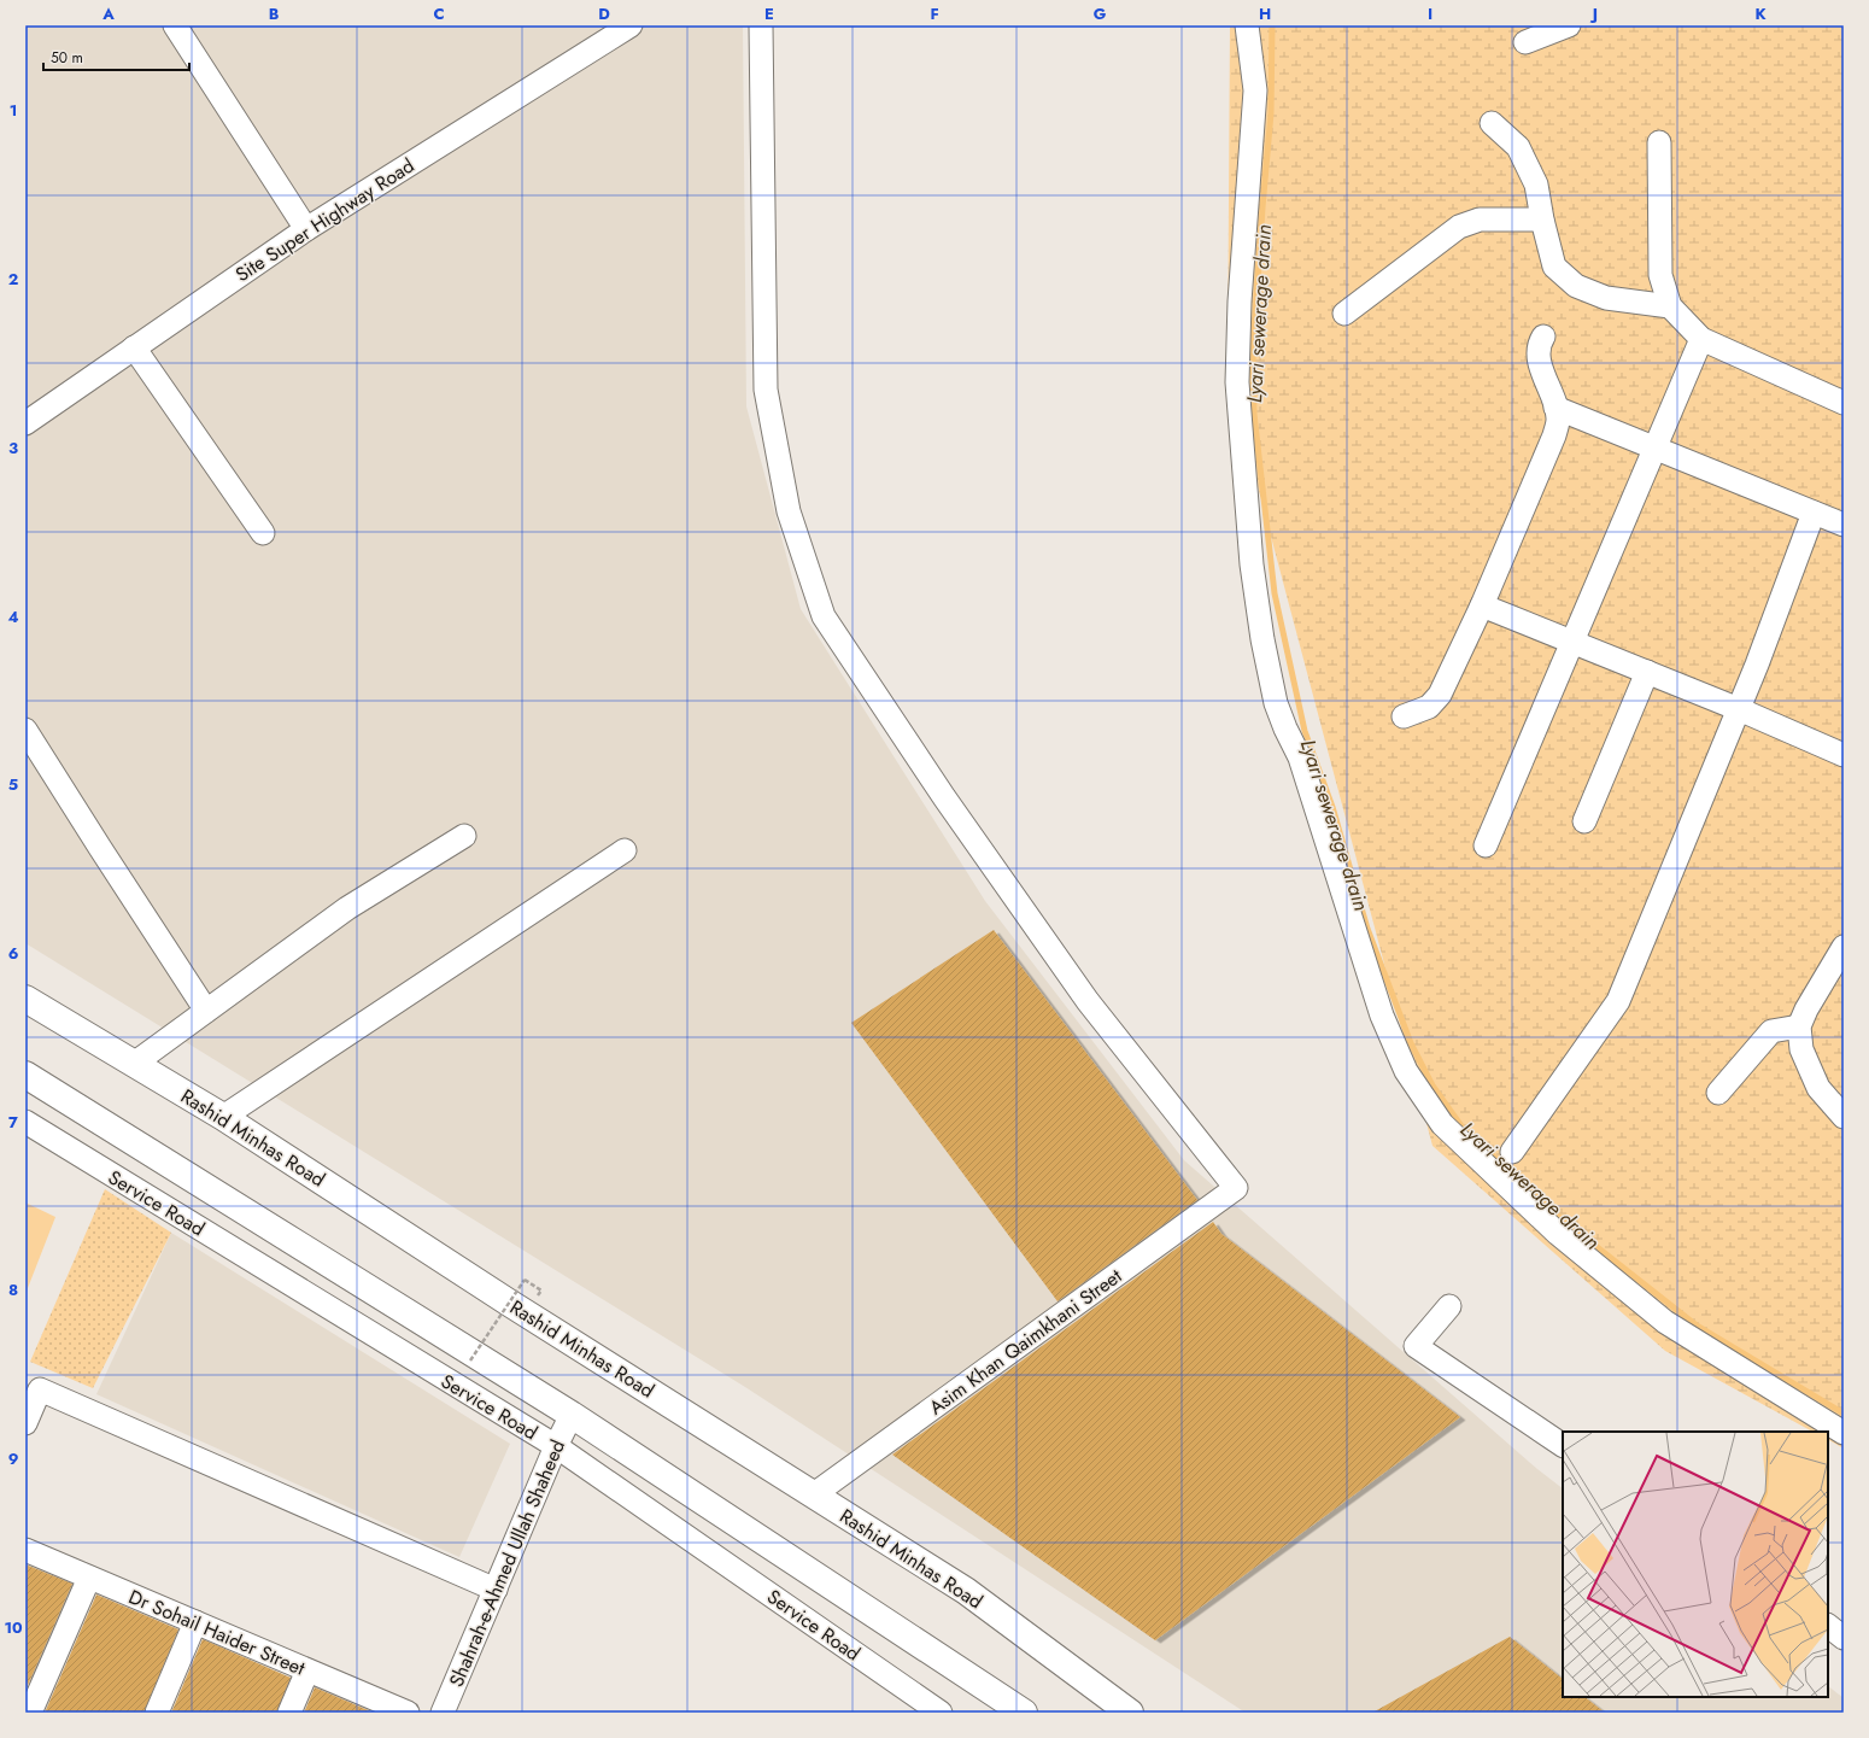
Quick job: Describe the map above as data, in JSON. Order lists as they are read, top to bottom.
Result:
{
  "streets": {
    "main road": ["Rashid Minhas Road"],
    "street": [
      "Site Super Highway Road",
      "Service Road",
      "Asim Khan Qaimkhani Street",
      "Shahrah-e-Ahmed Ullah Shaheed",
      "Dr Sohail Haider Street"
    ]
  },
  "crossings": [
    ["Rashid Minhas Road", "Asim Khan Qaimkhani Street"],
    ["Service Road", "Shahrah-e-Ahmed Ullah Shaheed"]
  ],
  "water": ["Lyari sewerage drain"],
  "scale_bar": "50 m",
  "grid": {
    "columns": [
      "A",
      "B",
      "C",
      "D",
      "E",
      "F",
      "G",
      "H",
      "I",
      "J",
      "K"
    ],
    "rows": [
      "1",
      "2",
      "3",
      "4",
      "5",
      "6",
      "7",
      "8",
      "9",
      "10"
    ]
  }
}
